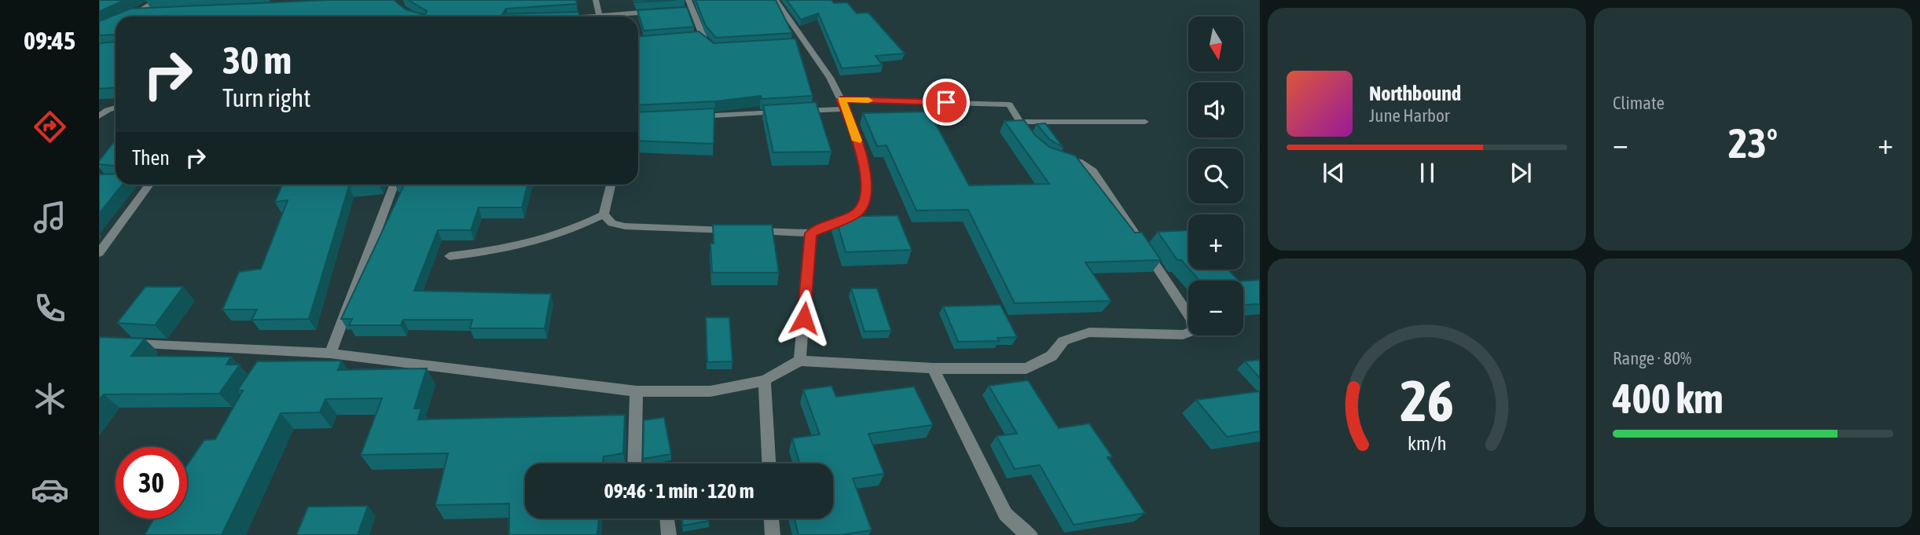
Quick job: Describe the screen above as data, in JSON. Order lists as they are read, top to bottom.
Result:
{
  "north": "bottom",
  "page": {
    "tabs": "09:45",
    "tile": [
      "Climate",
      ["Range · 80%", "400 km"]
    ],
    "map_buttons": ["+", "−"],
    "turn": ["30 m", "Turn right"],
    "song": ["Northbound", "June Harbor"],
    "heat": ["−", "23°", "+"],
    "then": "Then",
    "limit": "30",
    "trip": "09:46 · 1 min · 120 m",
    "gauge": ["26", "km/h"]
  }
}
